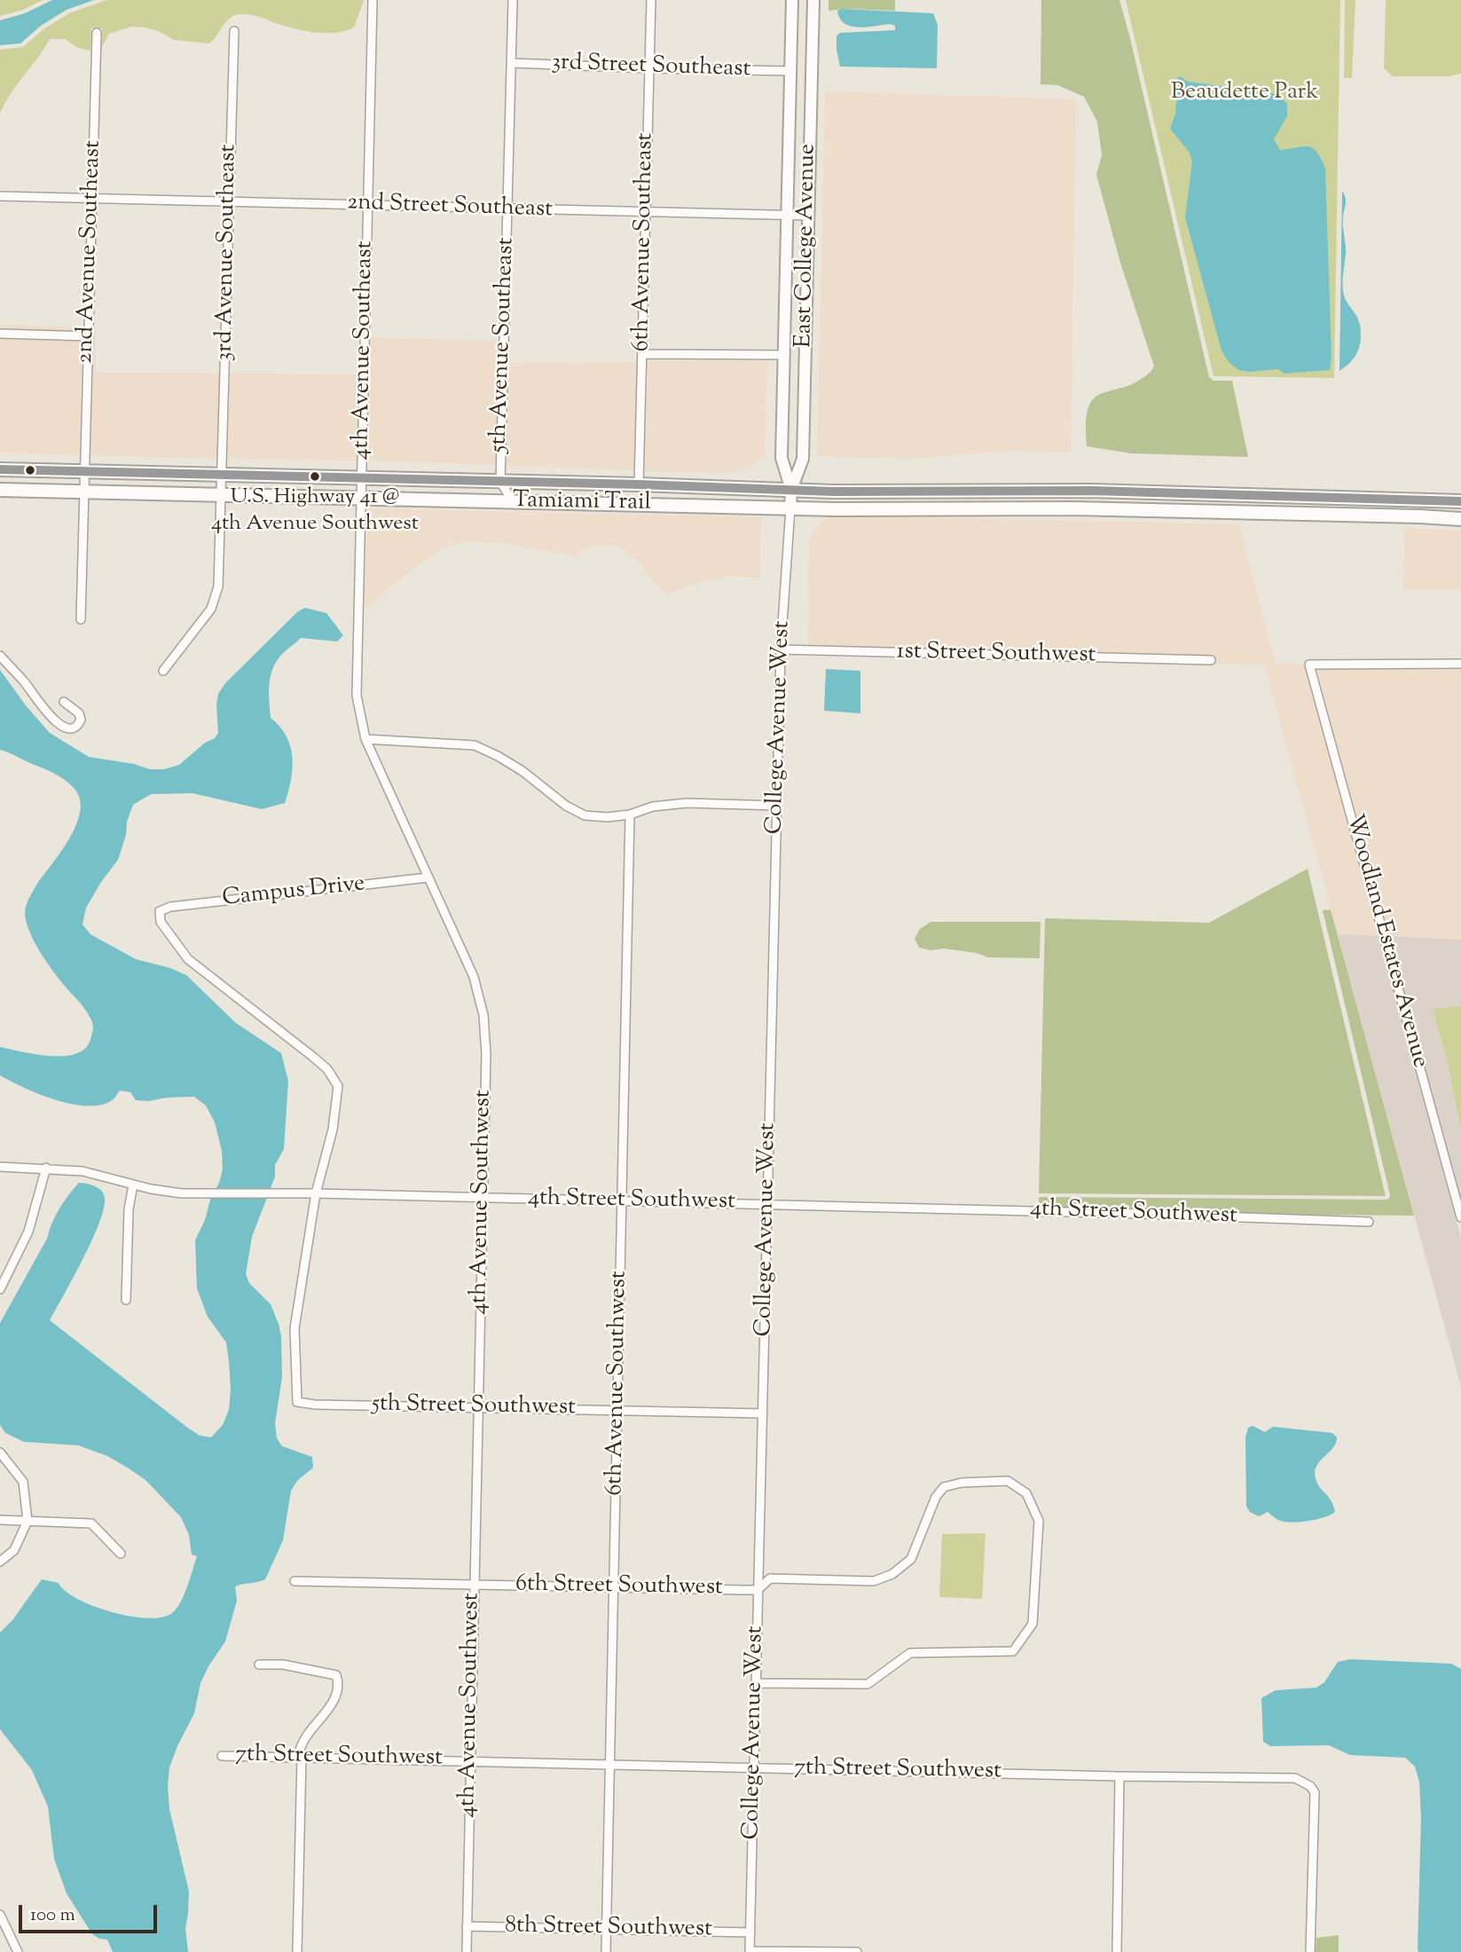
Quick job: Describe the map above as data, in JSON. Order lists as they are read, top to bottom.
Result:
{
  "streets": {
    "main road": ["East College Avenue", "Tamiami Trail"],
    "street": [
      "3rd Street Southeast",
      "2nd Street Southeast",
      "6th Avenue Southeast",
      "2nd Avenue Southeast",
      "3rd Avenue Southeast",
      "5th Avenue Southeast",
      "4th Avenue Southeast",
      "1st Street Southwest",
      "College Avenue West",
      "Campus Drive",
      "Woodland Estates Avenue",
      "4th Street Southwest",
      "4th Avenue Southwest",
      "6th Avenue Southwest",
      "5th Street Southwest",
      "6th Street Southwest",
      "7th Street Southwest",
      "8th Street Southwest"
    ]
  },
  "crossings": [
    ["3rd Street Southeast", "6th Avenue Southeast"],
    ["3rd Street Southeast", "East College Avenue"],
    ["3rd Street Southeast", "5th Avenue Southeast"],
    ["2nd Street Southeast", "6th Avenue Southeast"],
    ["2nd Street Southeast", "East College Avenue"],
    ["2nd Street Southeast", "2nd Avenue Southeast"],
    ["2nd Street Southeast", "3rd Avenue Southeast"],
    ["2nd Street Southeast", "5th Avenue Southeast"],
    ["2nd Street Southeast", "4th Avenue Southeast"],
    ["6th Avenue Southeast", "Tamiami Trail"],
    ["East College Avenue", "Tamiami Trail"],
    ["East College Avenue", "College Avenue West"],
    ["2nd Avenue Southeast", "Tamiami Trail"],
    ["3rd Avenue Southeast", "Tamiami Trail"],
    ["5th Avenue Southeast", "Tamiami Trail"],
    ["4th Avenue Southeast", "Tamiami Trail"],
    ["4th Avenue Southeast", "4th Avenue Southwest"],
    ["Tamiami Trail", "College Avenue West"],
    ["Tamiami Trail", "4th Avenue Southwest"],
    ["1st Street Southwest", "College Avenue West"],
    ["College Avenue West", "4th Street Southwest"],
    ["College Avenue West", "5th Street Southwest"],
    ["College Avenue West", "6th Street Southwest"],
    ["College Avenue West", "7th Street Southwest"],
    ["College Avenue West", "8th Street Southwest"],
    ["Campus Drive", "4th Street Southwest"],
    ["Campus Drive", "4th Avenue Southwest"],
    ["Campus Drive", "5th Street Southwest"],
    ["4th Street Southwest", "4th Avenue Southwest"],
    ["4th Street Southwest", "6th Avenue Southwest"],
    ["4th Street Southwest", "5th Street Southwest"],
    ["4th Avenue Southwest", "5th Street Southwest"],
    ["4th Avenue Southwest", "6th Street Southwest"],
    ["4th Avenue Southwest", "7th Street Southwest"],
    ["4th Avenue Southwest", "8th Street Southwest"],
    ["6th Avenue Southwest", "5th Street Southwest"],
    ["6th Avenue Southwest", "6th Street Southwest"],
    ["6th Avenue Southwest", "7th Street Southwest"],
    ["6th Avenue Southwest", "8th Street Southwest"]
  ],
  "parks": ["Beaudette Park"],
  "places": ["U.S. Highway 41 @ 4th Avenue Southwest"],
  "scale_bar": "100 m"
}
